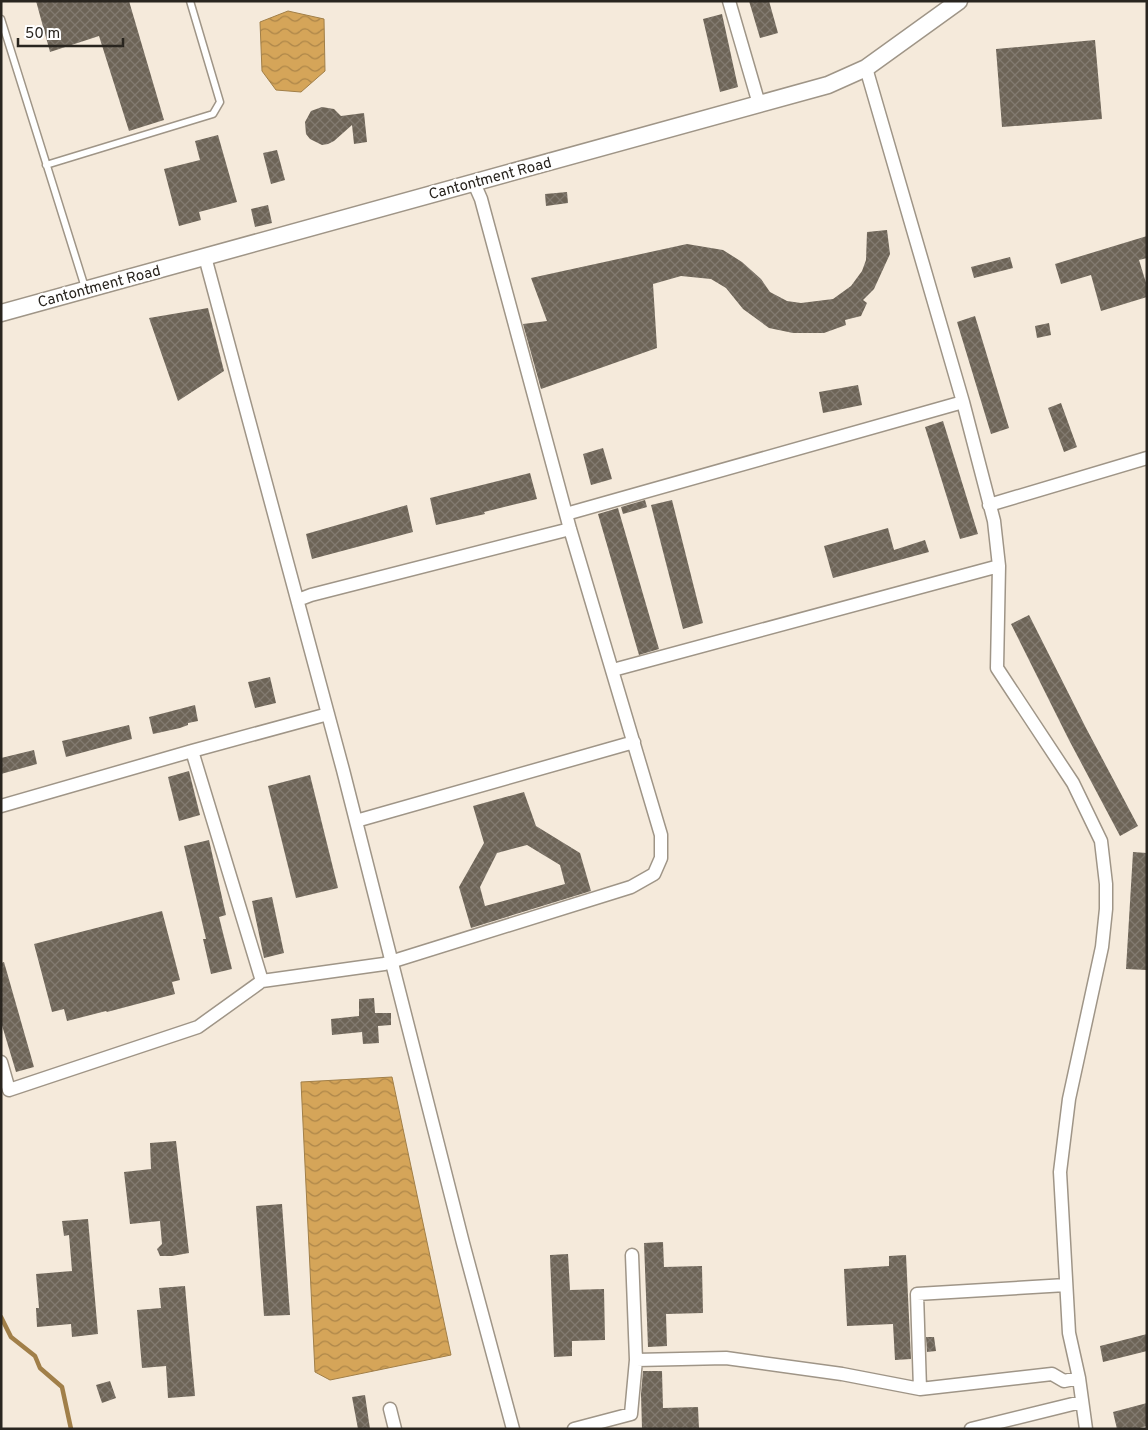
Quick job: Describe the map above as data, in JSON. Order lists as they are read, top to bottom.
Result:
{
  "streets": {
    "street": ["Cantontment Road"]
  },
  "scale_bar": "50 m"
}
